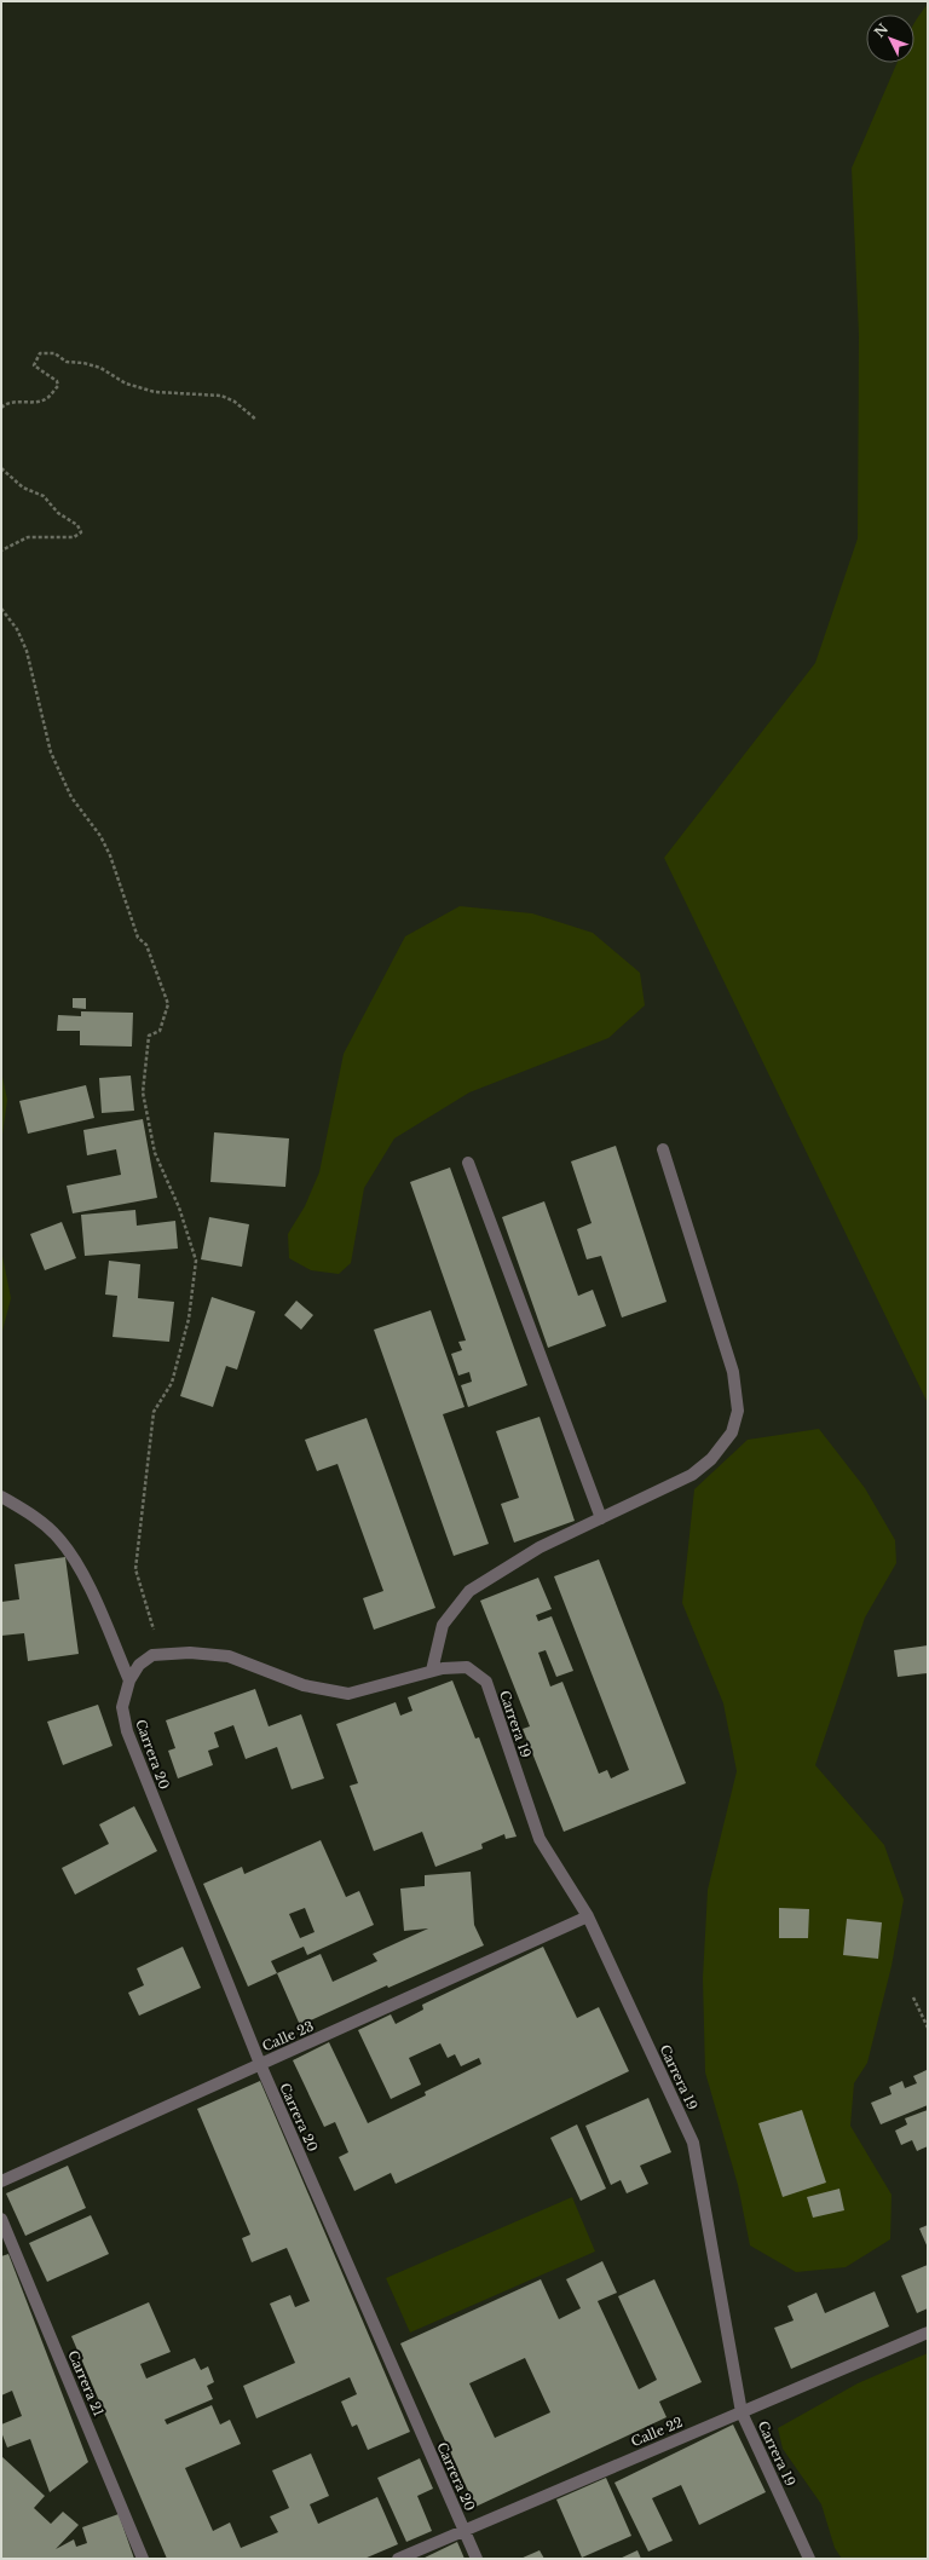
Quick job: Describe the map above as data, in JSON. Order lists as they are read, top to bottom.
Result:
{
  "streets": {
    "street": [
      "Carrera 19",
      "Carrera 20",
      "Calle 23",
      "Carrera 21",
      "Calle 22"
    ]
  },
  "crossings": [
    ["Carrera 19", "Carrera 20"],
    ["Carrera 19", "Calle 23"],
    ["Carrera 19", "Calle 22"],
    ["Carrera 20", "Calle 23"],
    ["Carrera 20", "Calle 22"]
  ],
  "north": "top left"
}
